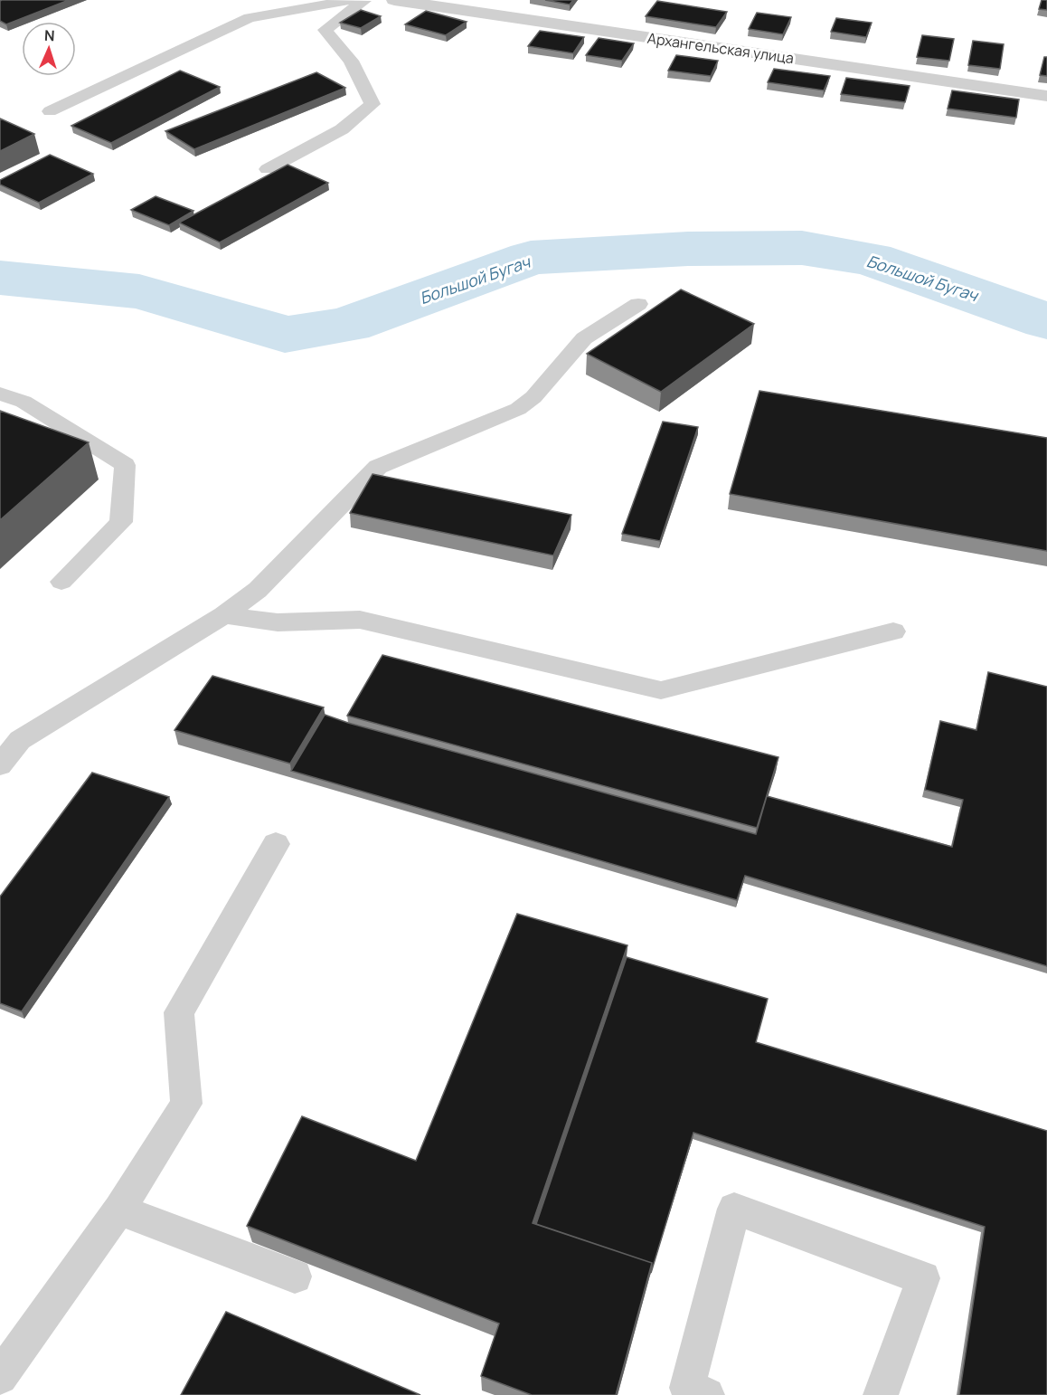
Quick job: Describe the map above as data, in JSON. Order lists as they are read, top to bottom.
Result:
{
  "streets": {
    "street": ["Архангельская улица"]
  },
  "water": ["Большой Бугач"],
  "north": "top"
}
